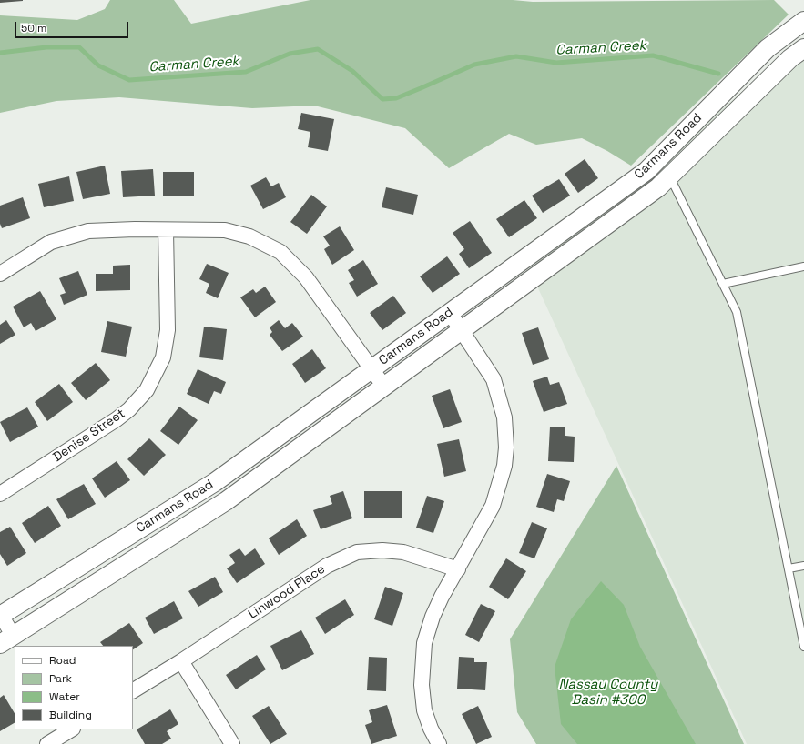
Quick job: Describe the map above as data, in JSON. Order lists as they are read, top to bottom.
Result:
{
  "streets": {
    "street": ["Carmans Road", "Denise Street", "Linwood Place"]
  },
  "water": ["Carman Creek", "Nassau County Basin #300"],
  "legend": [
    "Road",
    "Park",
    "Water",
    "Building"
  ],
  "scale_bar": "50 m"
}
